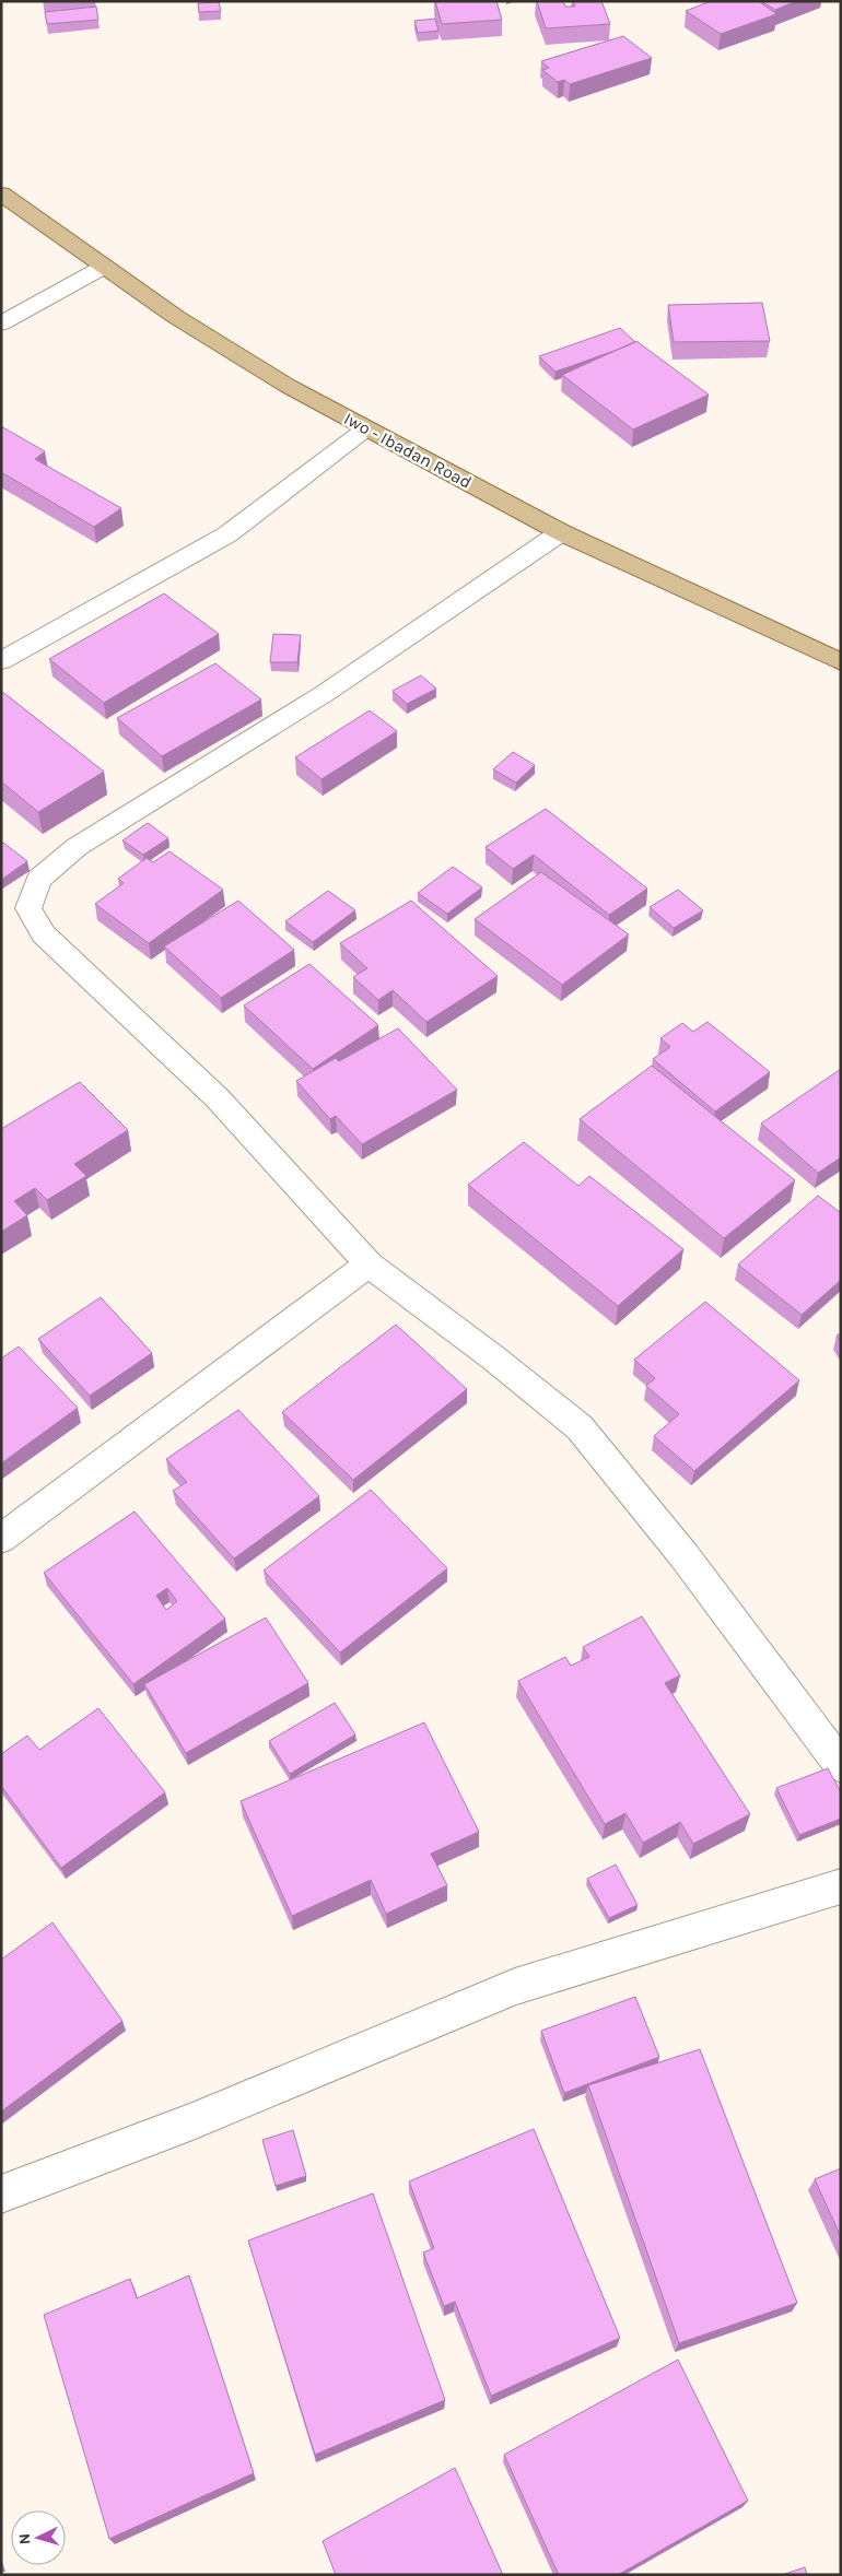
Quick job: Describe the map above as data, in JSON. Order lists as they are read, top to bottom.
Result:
{
  "streets": {
    "main road": ["Iwo - Ibadan Road"]
  },
  "north": "left"
}
